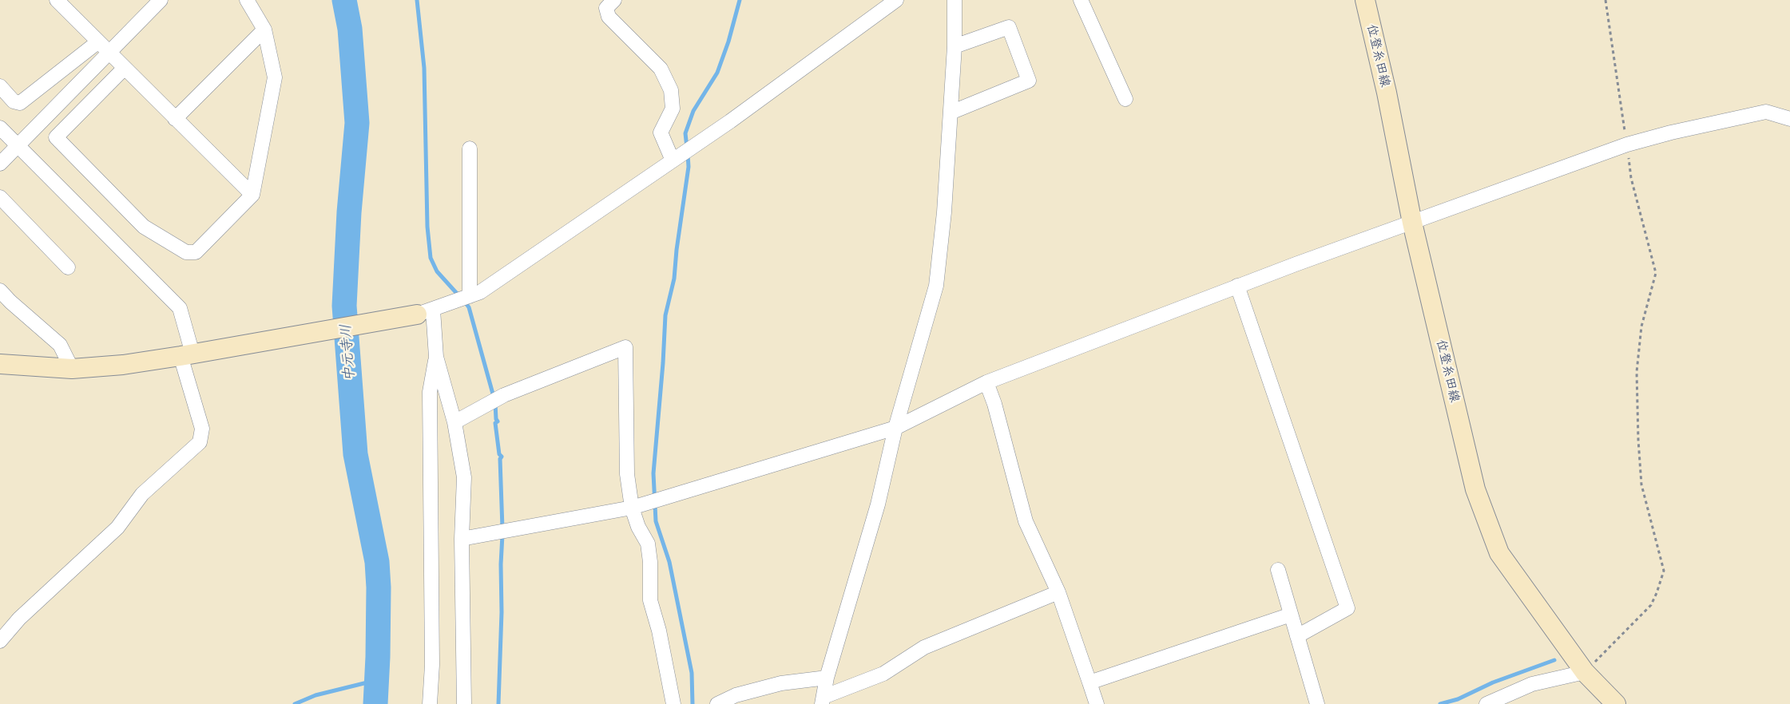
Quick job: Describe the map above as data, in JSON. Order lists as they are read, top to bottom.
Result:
{
  "streets": {
    "main road": ["位登糸田線"]
  },
  "water": ["中元寺川"]
}
